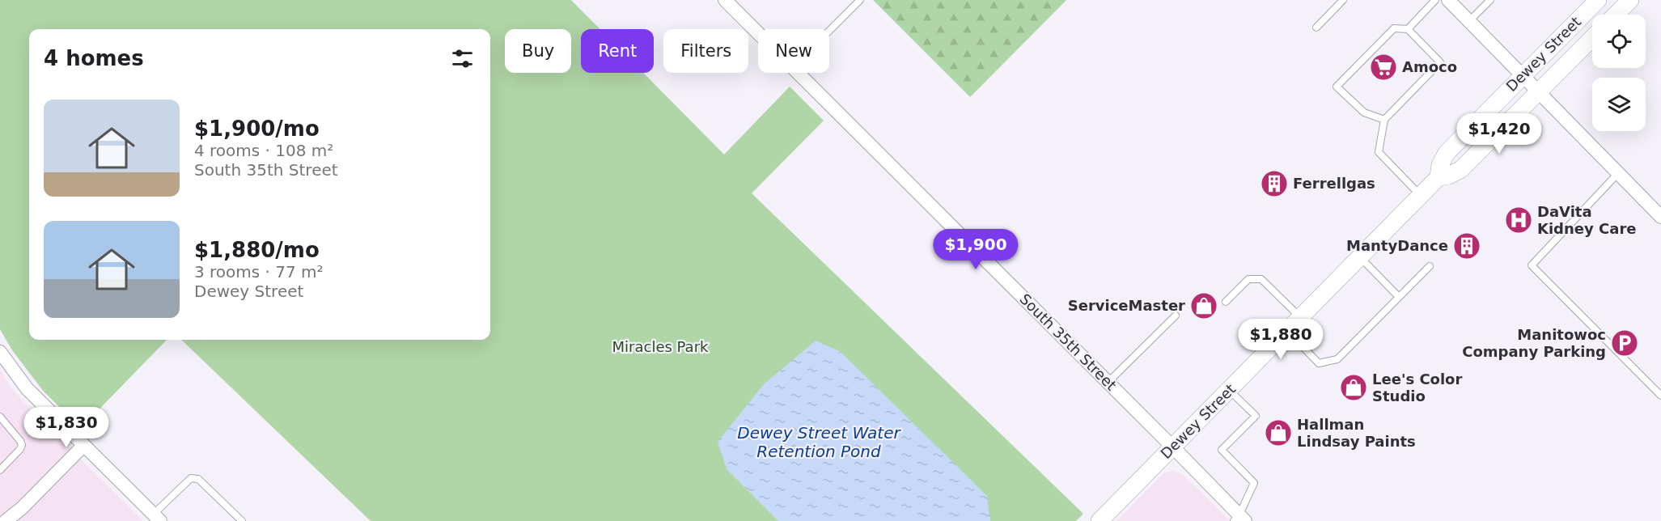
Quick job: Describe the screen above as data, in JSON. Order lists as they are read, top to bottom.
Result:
{
  "streets": {
    "street": ["Dewey Street", "South 35th Street"]
  },
  "crossings": [
    ["Dewey Street", "South 35th Street"]
  ],
  "water": ["Dewey Street Water Retention Pond"],
  "parks": ["Miracles Park"],
  "places": {
    "supermarket": ["Amoco"],
    "building": ["Ferrellgas", "MantyDance"],
    "hospital": ["DaVita Kidney Care"],
    "shop": ["ServiceMaster", "Lee's Color Studio", "Hallman Lindsay Paints"],
    "parking": ["Manitowoc Company Parking"]
  },
  "page": {
    "chip": [
      "Buy",
      "Rent",
      "Filters",
      "New"
    ],
    "heading": "4 homes",
    "list": [
      {
        "name": "$1,900/mo",
        "note": "4 rooms · 108 m² · South 35th Street"
      },
      {
        "name": "$1,880/mo",
        "note": "3 rooms · 77 m² · Dewey Street"
      }
    ],
    "price": [
      "$1,420",
      "$1,900",
      "$1,880",
      "$1,830"
    ]
  }
}
